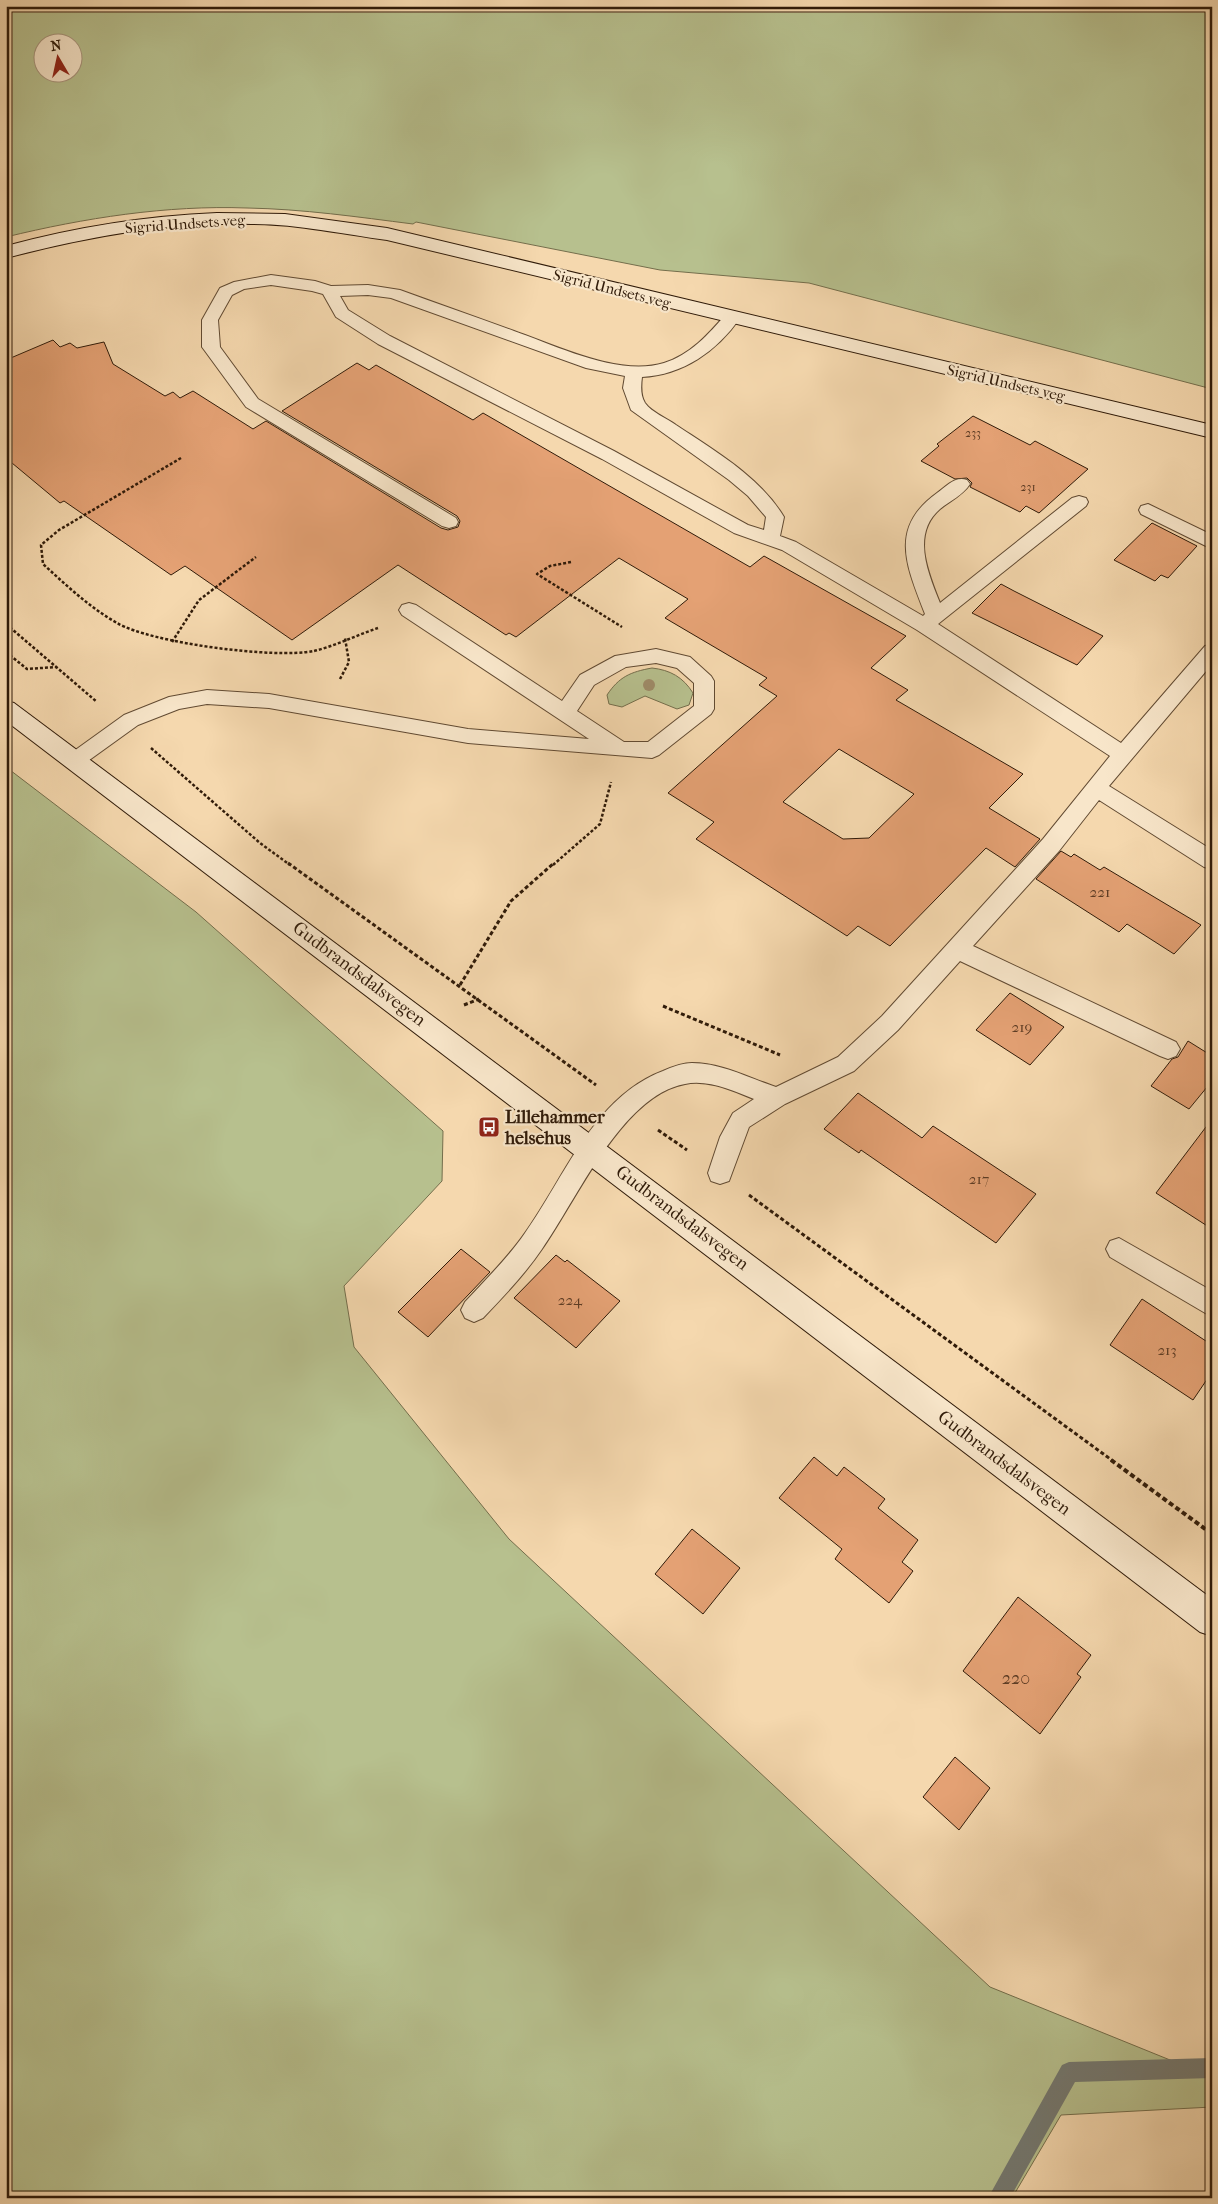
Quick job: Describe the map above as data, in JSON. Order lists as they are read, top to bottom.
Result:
{
  "streets": {
    "street": ["Sigrid Undsets veg", "Gudbrandsdalsvegen"]
  },
  "places": {
    "bus stop": ["Lillehammer helsehus"]
  },
  "house_numbers": [
    "233",
    "231",
    "221",
    "219",
    "217",
    "224",
    "213",
    "220"
  ],
  "north": "top"
}
